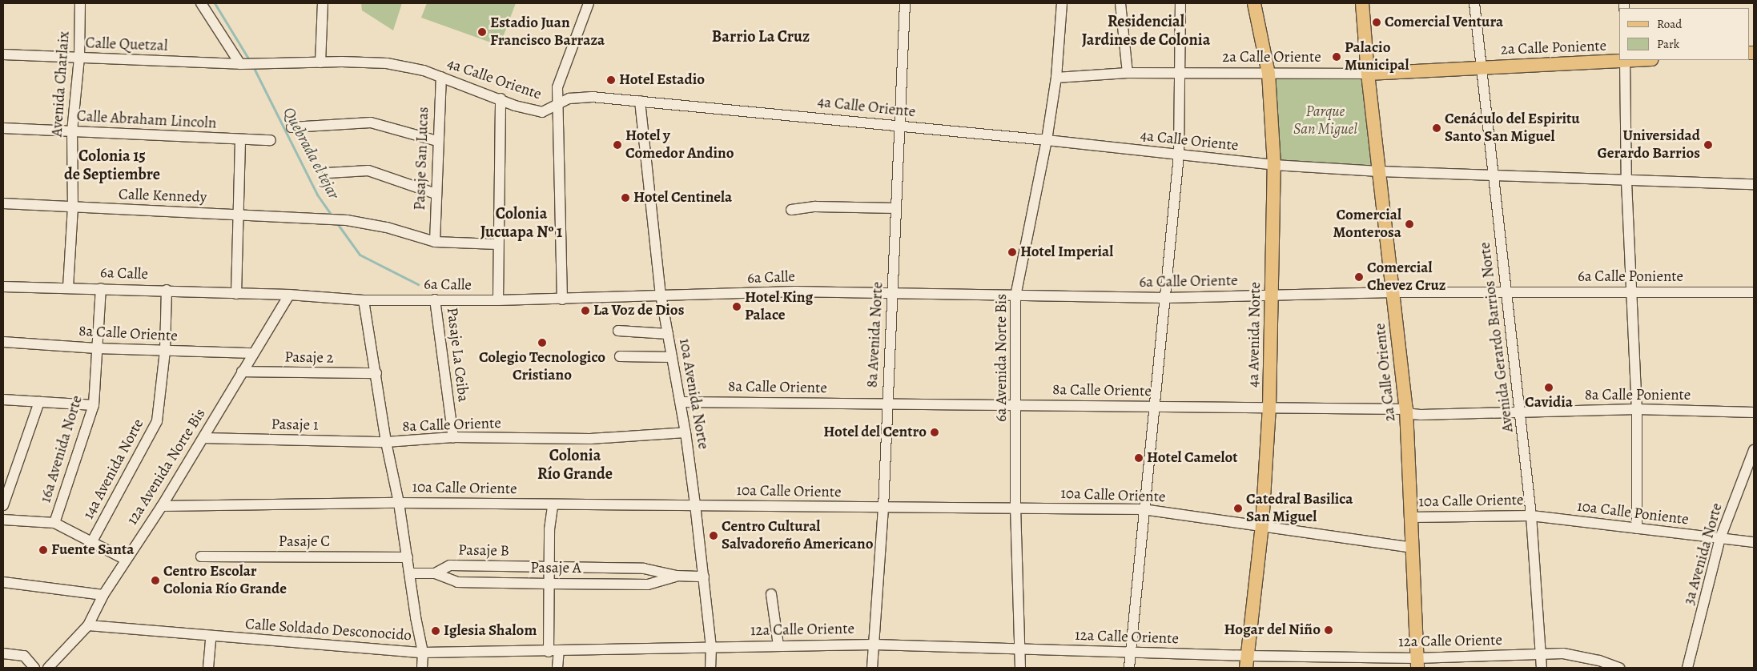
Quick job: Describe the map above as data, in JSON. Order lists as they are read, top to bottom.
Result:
{
  "streets": {
    "main road": ["2a Calle Poniente", "2a Calle Oriente", "4a Avenida Norte"],
    "street": [
      "Calle Quetzal",
      "4a Calle Oriente",
      "Avenida Charlaix",
      "Calle Abraham Lincoln",
      "Pasaje San Lucas",
      "Calle Kennedy",
      "6a Calle",
      "6a Calle Poniente",
      "6a Calle Oriente",
      "8a Calle Oriente",
      "8a Avenida Norte",
      "Avenida Gerardo Barrios Norte",
      "Pasaje La Ceiba",
      "Pasaje 2",
      "6a Avenida Norte Bis",
      "10a Avenida Norte",
      "8a Calle Poniente",
      "Pasaje 1",
      "16a Avenida Norte",
      "12a Avenida Norte Bis",
      "14a Avenida Norte",
      "10a Calle Oriente",
      "10a Calle Poniente",
      "Pasaje C",
      "Pasaje B",
      "3a Avenida Norte",
      "Pasaje A",
      "Calle Soldado Desconocido",
      "12a Calle Oriente"
    ]
  },
  "crossings": [
    ["Calle Quetzal", "4a Calle Oriente"],
    ["Calle Quetzal", "Avenida Charlaix"],
    ["2a Calle Poniente", "2a Calle Oriente"],
    ["2a Calle Poniente", "Avenida Gerardo Barrios Norte"],
    ["2a Calle Oriente", "4a Calle Oriente"],
    ["2a Calle Oriente", "6a Calle Oriente"],
    ["2a Calle Oriente", "8a Calle Oriente"],
    ["2a Calle Oriente", "4a Avenida Norte"],
    ["2a Calle Oriente", "Avenida Gerardo Barrios Norte"],
    ["2a Calle Oriente", "6a Avenida Norte Bis"],
    ["2a Calle Oriente", "10a Calle Oriente"],
    ["2a Calle Oriente", "12a Calle Oriente"],
    ["4a Calle Oriente", "Pasaje San Lucas"],
    ["4a Calle Oriente", "8a Avenida Norte"],
    ["4a Calle Oriente", "4a Avenida Norte"],
    ["4a Calle Oriente", "Avenida Gerardo Barrios Norte"],
    ["4a Calle Oriente", "6a Avenida Norte Bis"],
    ["4a Calle Oriente", "10a Avenida Norte"],
    ["Avenida Charlaix", "Calle Abraham Lincoln"],
    ["Avenida Charlaix", "Calle Kennedy"],
    ["Avenida Charlaix", "6a Calle"],
    ["Pasaje San Lucas", "Calle Kennedy"],
    ["6a Calle", "6a Calle Oriente"],
    ["6a Calle", "8a Avenida Norte"],
    ["6a Calle", "Pasaje La Ceiba"],
    ["6a Calle", "10a Avenida Norte"],
    ["6a Calle", "16a Avenida Norte"],
    ["6a Calle", "12a Avenida Norte Bis"],
    ["6a Calle", "14a Avenida Norte"],
    ["6a Calle Poniente", "6a Calle Oriente"],
    ["6a Calle Poniente", "Avenida Gerardo Barrios Norte"],
    ["6a Calle Oriente", "8a Avenida Norte"],
    ["6a Calle Oriente", "4a Avenida Norte"],
    ["6a Calle Oriente", "Avenida Gerardo Barrios Norte"],
    ["6a Calle Oriente", "6a Avenida Norte Bis"],
    ["8a Calle Oriente", "8a Avenida Norte"],
    ["8a Calle Oriente", "4a Avenida Norte"],
    ["8a Calle Oriente", "Avenida Gerardo Barrios Norte"],
    ["8a Calle Oriente", "Pasaje La Ceiba"],
    ["8a Calle Oriente", "6a Avenida Norte Bis"],
    ["8a Calle Oriente", "10a Avenida Norte"],
    ["8a Calle Oriente", "8a Calle Poniente"],
    ["8a Calle Oriente", "Pasaje 1"],
    ["8a Calle Oriente", "16a Avenida Norte"],
    ["8a Calle Oriente", "12a Avenida Norte Bis"],
    ["8a Calle Oriente", "14a Avenida Norte"],
    ["8a Avenida Norte", "10a Calle Oriente"],
    ["8a Avenida Norte", "12a Calle Oriente"],
    ["4a Avenida Norte", "10a Calle Oriente"],
    ["4a Avenida Norte", "12a Calle Oriente"],
    ["Avenida Gerardo Barrios Norte", "8a Calle Poniente"],
    ["Avenida Gerardo Barrios Norte", "10a Calle Oriente"],
    ["Avenida Gerardo Barrios Norte", "10a Calle Poniente"],
    ["Avenida Gerardo Barrios Norte", "12a Calle Oriente"],
    ["Pasaje 2", "12a Avenida Norte Bis"],
    ["6a Avenida Norte Bis", "10a Calle Oriente"],
    ["6a Avenida Norte Bis", "12a Calle Oriente"],
    ["10a Avenida Norte", "10a Calle Oriente"],
    ["10a Avenida Norte", "Calle Soldado Desconocido"],
    ["10a Avenida Norte", "12a Calle Oriente"],
    ["Pasaje 1", "12a Avenida Norte Bis"],
    ["12a Avenida Norte Bis", "10a Calle Oriente"],
    ["12a Avenida Norte Bis", "Calle Soldado Desconocido"],
    ["10a Calle Oriente", "10a Calle Poniente"],
    ["10a Calle Poniente", "3a Avenida Norte"],
    ["Pasaje B", "Pasaje A"],
    ["Calle Soldado Desconocido", "12a Calle Oriente"]
  ],
  "districts": [
    "Residencial Jardines de Colonia",
    "Barrio La Cruz",
    "Colonia 15 de Septiembre",
    "Colonia Jucuapa Nº 1",
    "Colonia Río Grande"
  ],
  "water": ["Quebrada el tejar"],
  "parks": ["Parque San Miguel"],
  "places": [
    "Comercial Ventura",
    "Estadio Juan Francisco Barraza",
    "Palacio Municipal",
    "Hotel Estadio",
    "Cenáculo del Espiritu Santo San Miguel",
    "Hotel y Comedor Andino",
    "Universidad Gerardo Barrios",
    "Hotel Centinela",
    "Comercial Monterosa",
    "Hotel Imperial",
    "Comercial Chevez Cruz",
    "Hotel King Palace",
    "La Voz de Dios",
    "Colegio Tecnologico Cristiano",
    "Cavidia",
    "Hotel del Centro",
    "Hotel Camelot",
    "Catedral Basilica San Miguel",
    "Centro Cultural Salvadoreño Americano",
    "Fuente Santa",
    "Centro Escolar Colonia Río Grande",
    "Hogar del Niño",
    "Iglesia Shalom"
  ],
  "legend": ["Road", "Park"]
}
